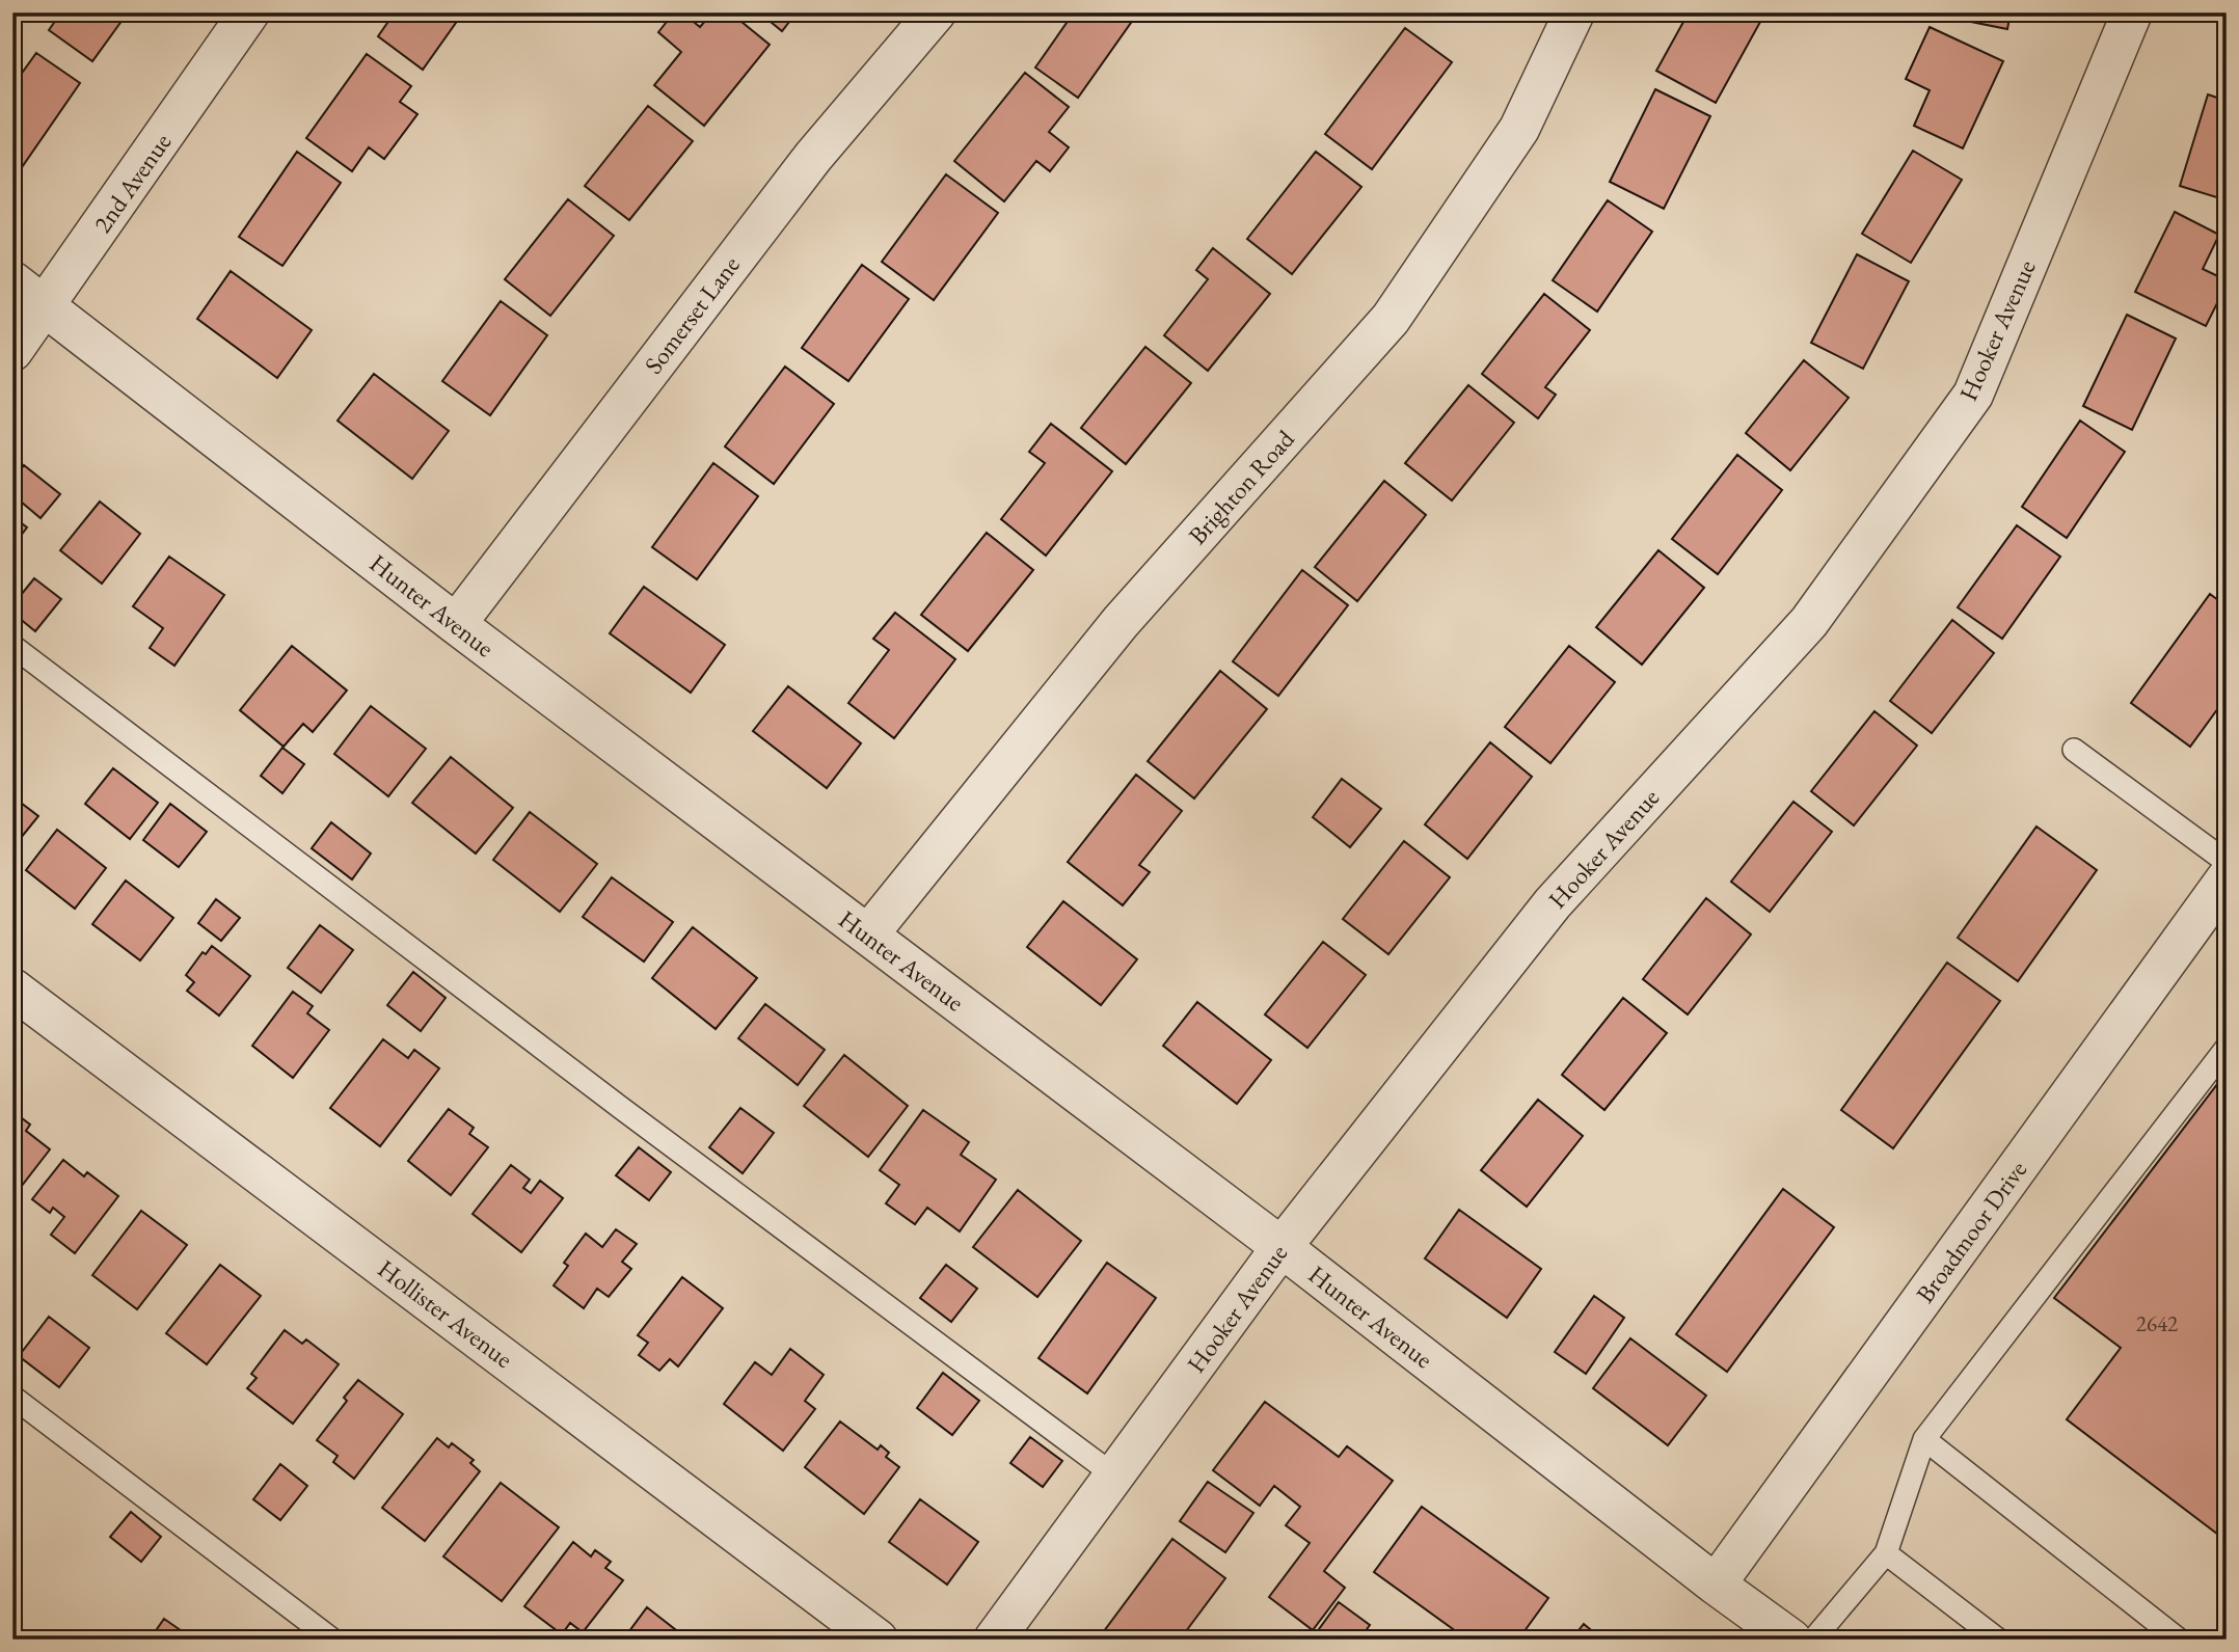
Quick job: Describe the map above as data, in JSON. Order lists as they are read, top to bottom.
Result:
{
  "streets": {
    "street": [
      "2nd Avenue",
      "Somerset Lane",
      "Hooker Avenue",
      "Brighton Road",
      "Hunter Avenue",
      "Broadmoor Drive",
      "Hollister Avenue"
    ]
  },
  "crossings": [
    ["2nd Avenue", "Hunter Avenue"],
    ["Somerset Lane", "Hunter Avenue"],
    ["Hooker Avenue", "Hunter Avenue"],
    ["Brighton Road", "Hunter Avenue"],
    ["Hunter Avenue", "Broadmoor Drive"]
  ],
  "house_numbers": ["2642"]
}
